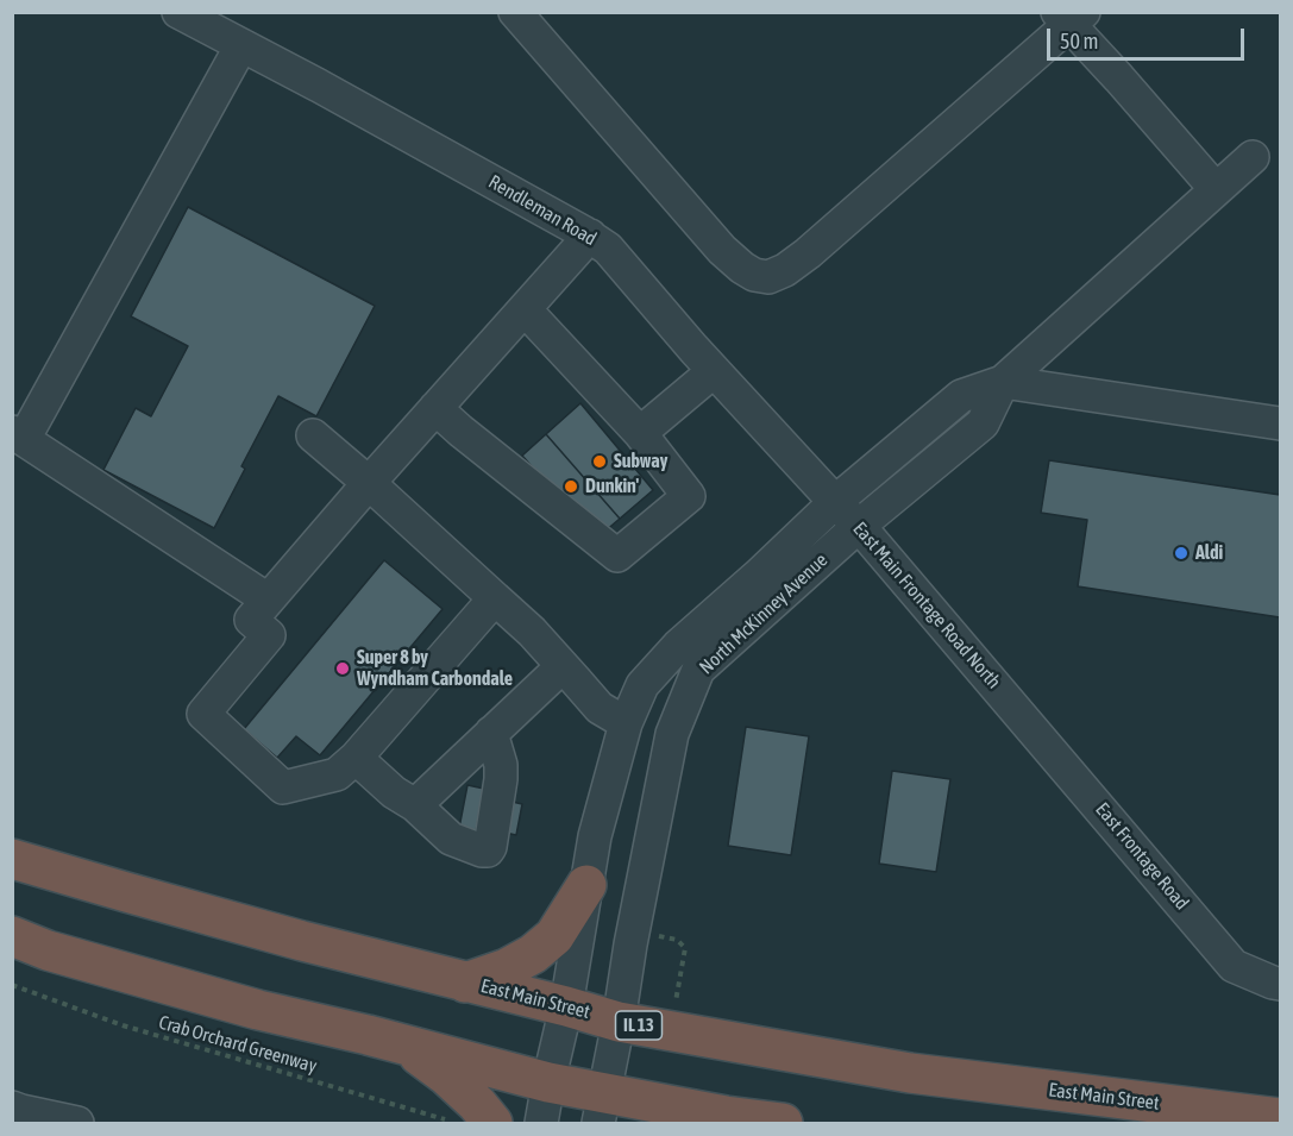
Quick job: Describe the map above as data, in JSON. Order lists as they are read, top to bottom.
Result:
{
  "streets": {
    "highway": ["East Main Street", "IL 13"],
    "street": [
      "Rendleman Road",
      "East Main Frontage Road North",
      "North McKinney Avenue",
      "East Frontage Road"
    ],
    "path": ["Crab Orchard Greenway"]
  },
  "crossings": [
    ["Rendleman Road", "East Main Frontage Road North"],
    ["Rendleman Road", "North McKinney Avenue"],
    ["East Main Frontage Road North", "North McKinney Avenue"],
    ["East Main Frontage Road North", "East Frontage Road"],
    ["North McKinney Avenue", "East Main Street"]
  ],
  "places": [
    "Subway",
    "Dunkin'",
    "Aldi",
    "Super 8 by Wyndham Carbondale"
  ],
  "scale_bar": "50 m"
}
